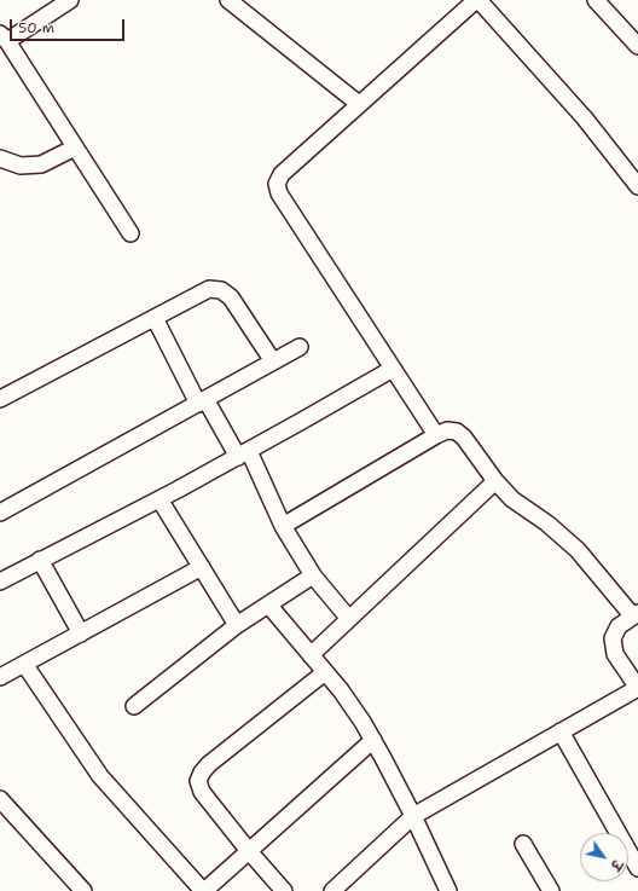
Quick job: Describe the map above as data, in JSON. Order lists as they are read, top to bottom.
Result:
{
  "scale_bar": "50 m",
  "north": "bottom right"
}
